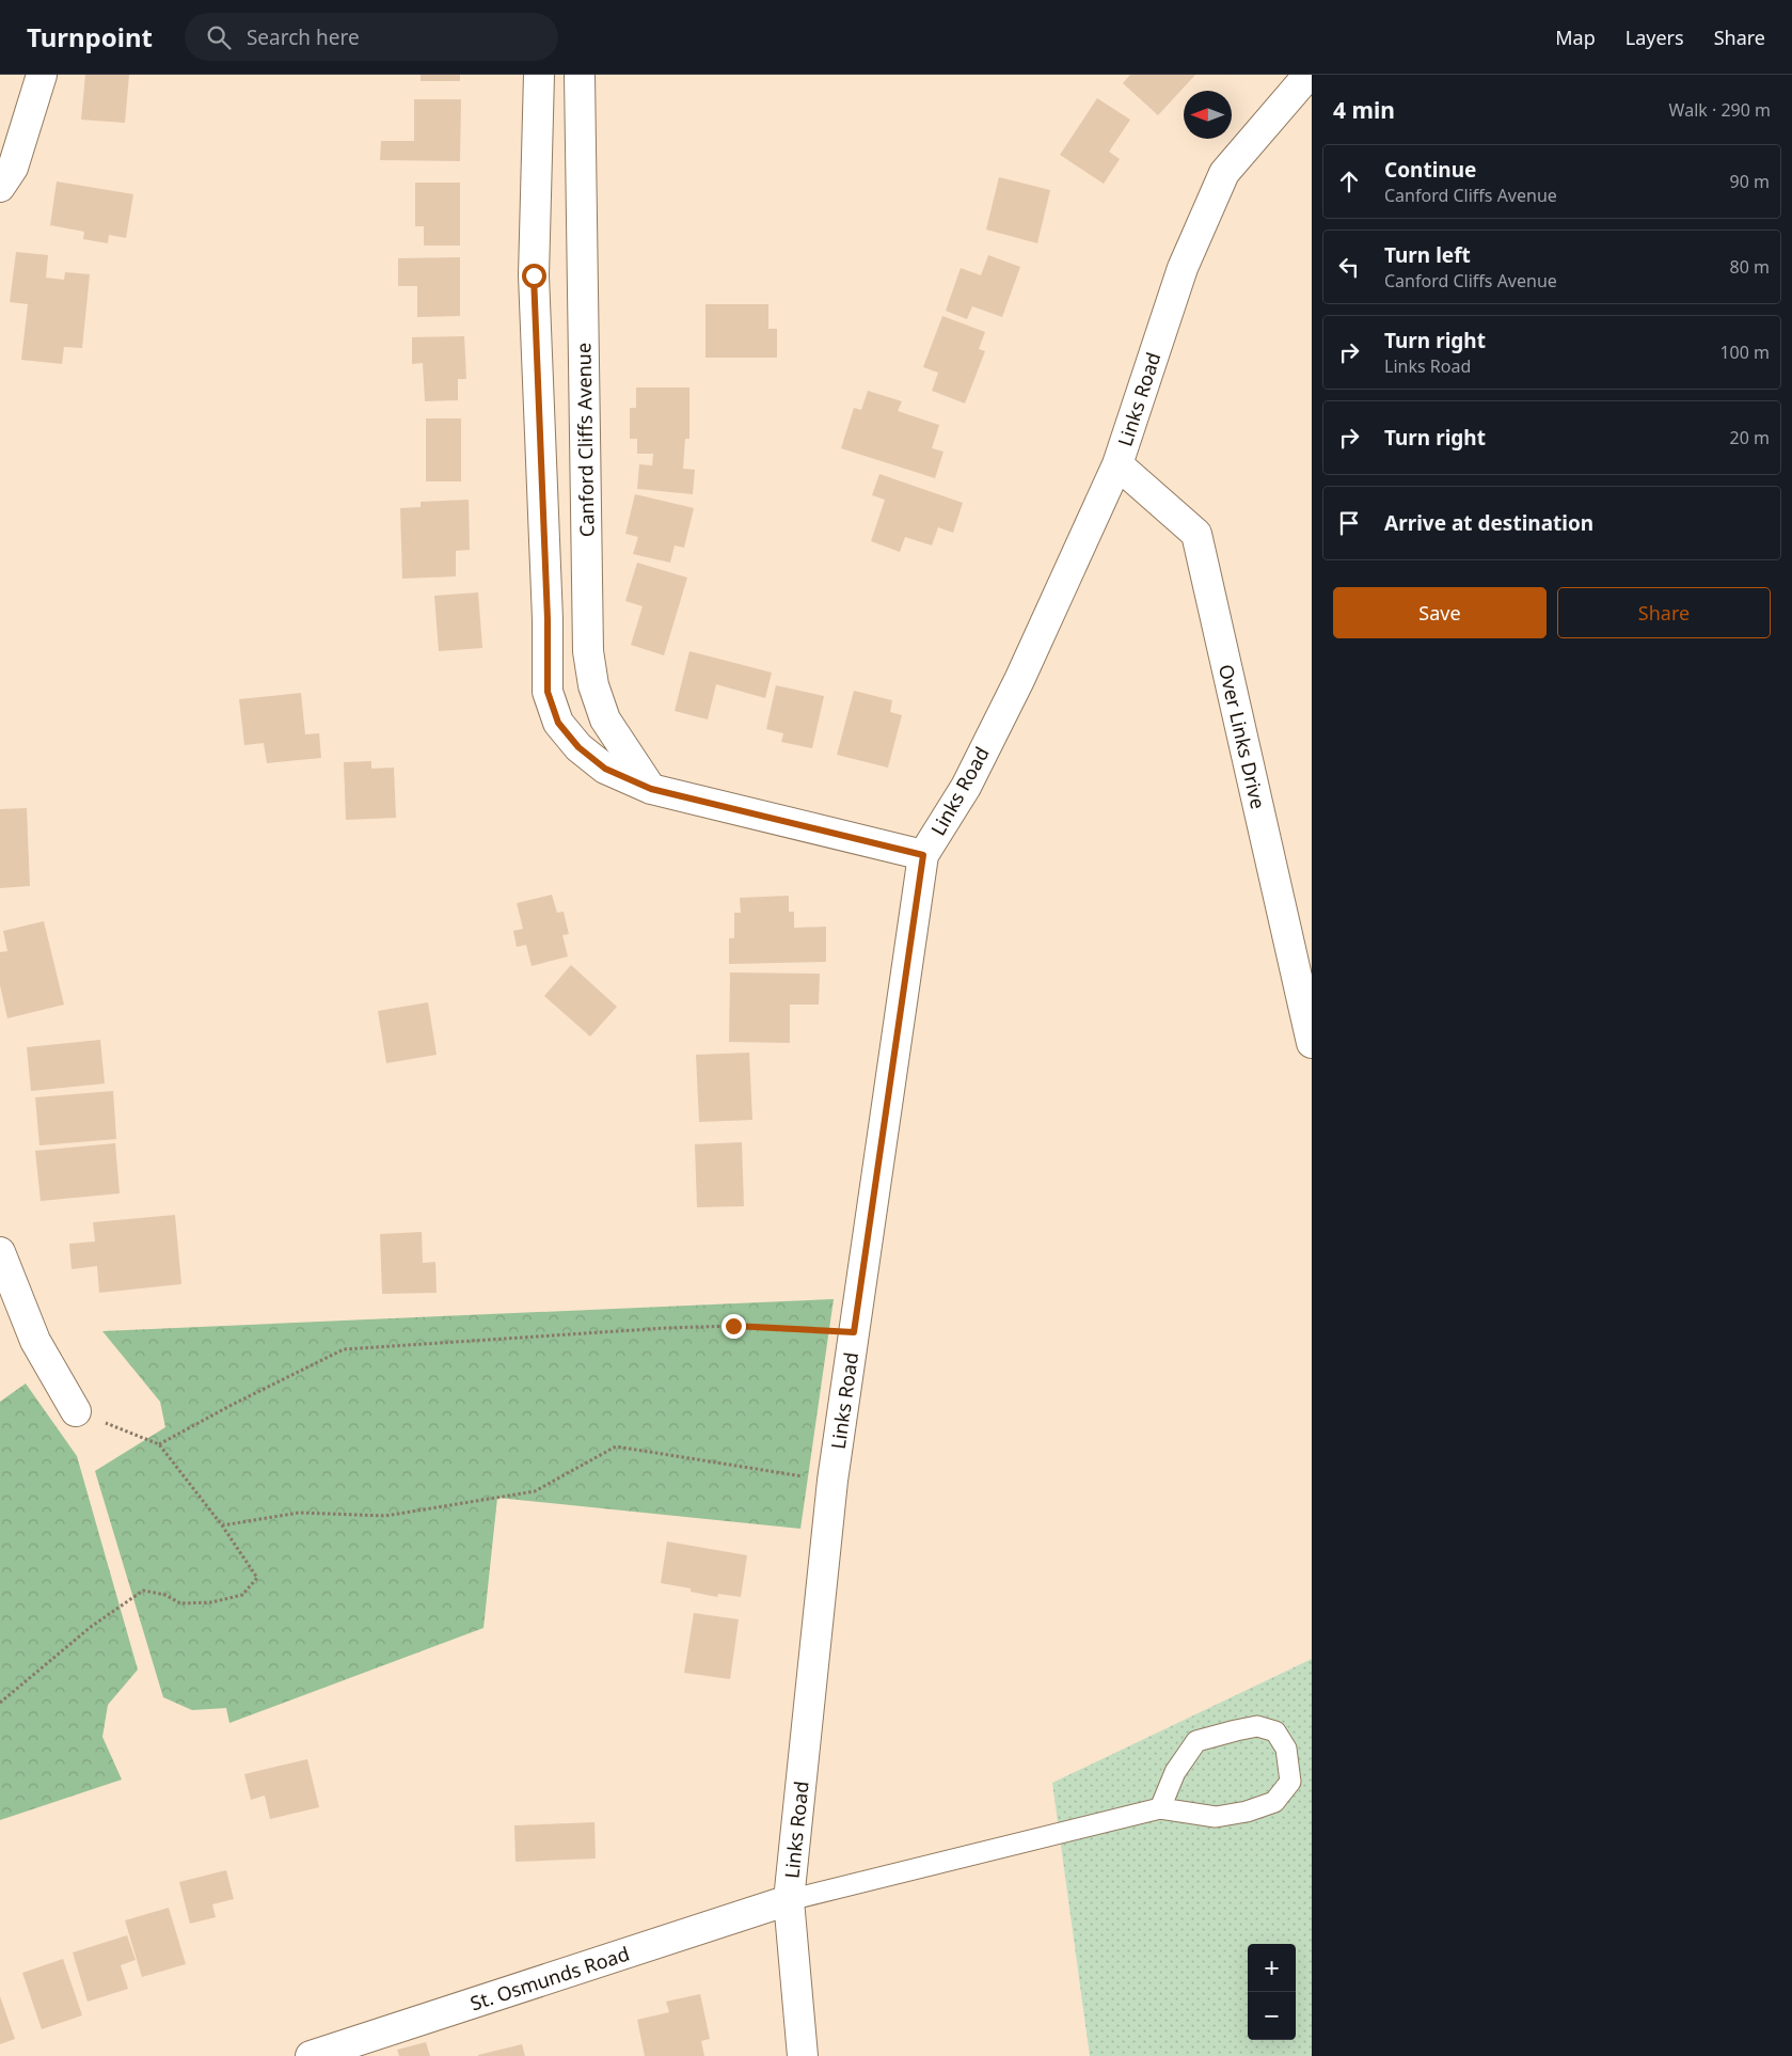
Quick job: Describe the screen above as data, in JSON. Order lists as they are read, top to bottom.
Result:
{
  "streets": {
    "street": [
      "Links Road",
      "Canford Cliffs Avenue",
      "Over Links Drive",
      "St. Osmunds Road"
    ]
  },
  "crossings": [
    ["Links Road", "Over Links Drive"],
    ["Links Road", "St. Osmunds Road"]
  ],
  "north": "left",
  "page": {
    "header": "Turnpoint",
    "search": "Search here",
    "nav": ["Map", "Layers", "Share"],
    "heading": ["4 min", "Walk · 290 m"],
    "list": [
      ["Continue", "Canford Cliffs Avenue", "90 m"],
      ["Turn left", "Canford Cliffs Avenue", "80 m"],
      ["Turn right", "Links Road", "100 m"],
      ["Turn right", "20 m"],
      "Arrive at destination"
    ],
    "buttons": ["Save", "Share"],
    "map_buttons": ["+", "−"]
  }
}
